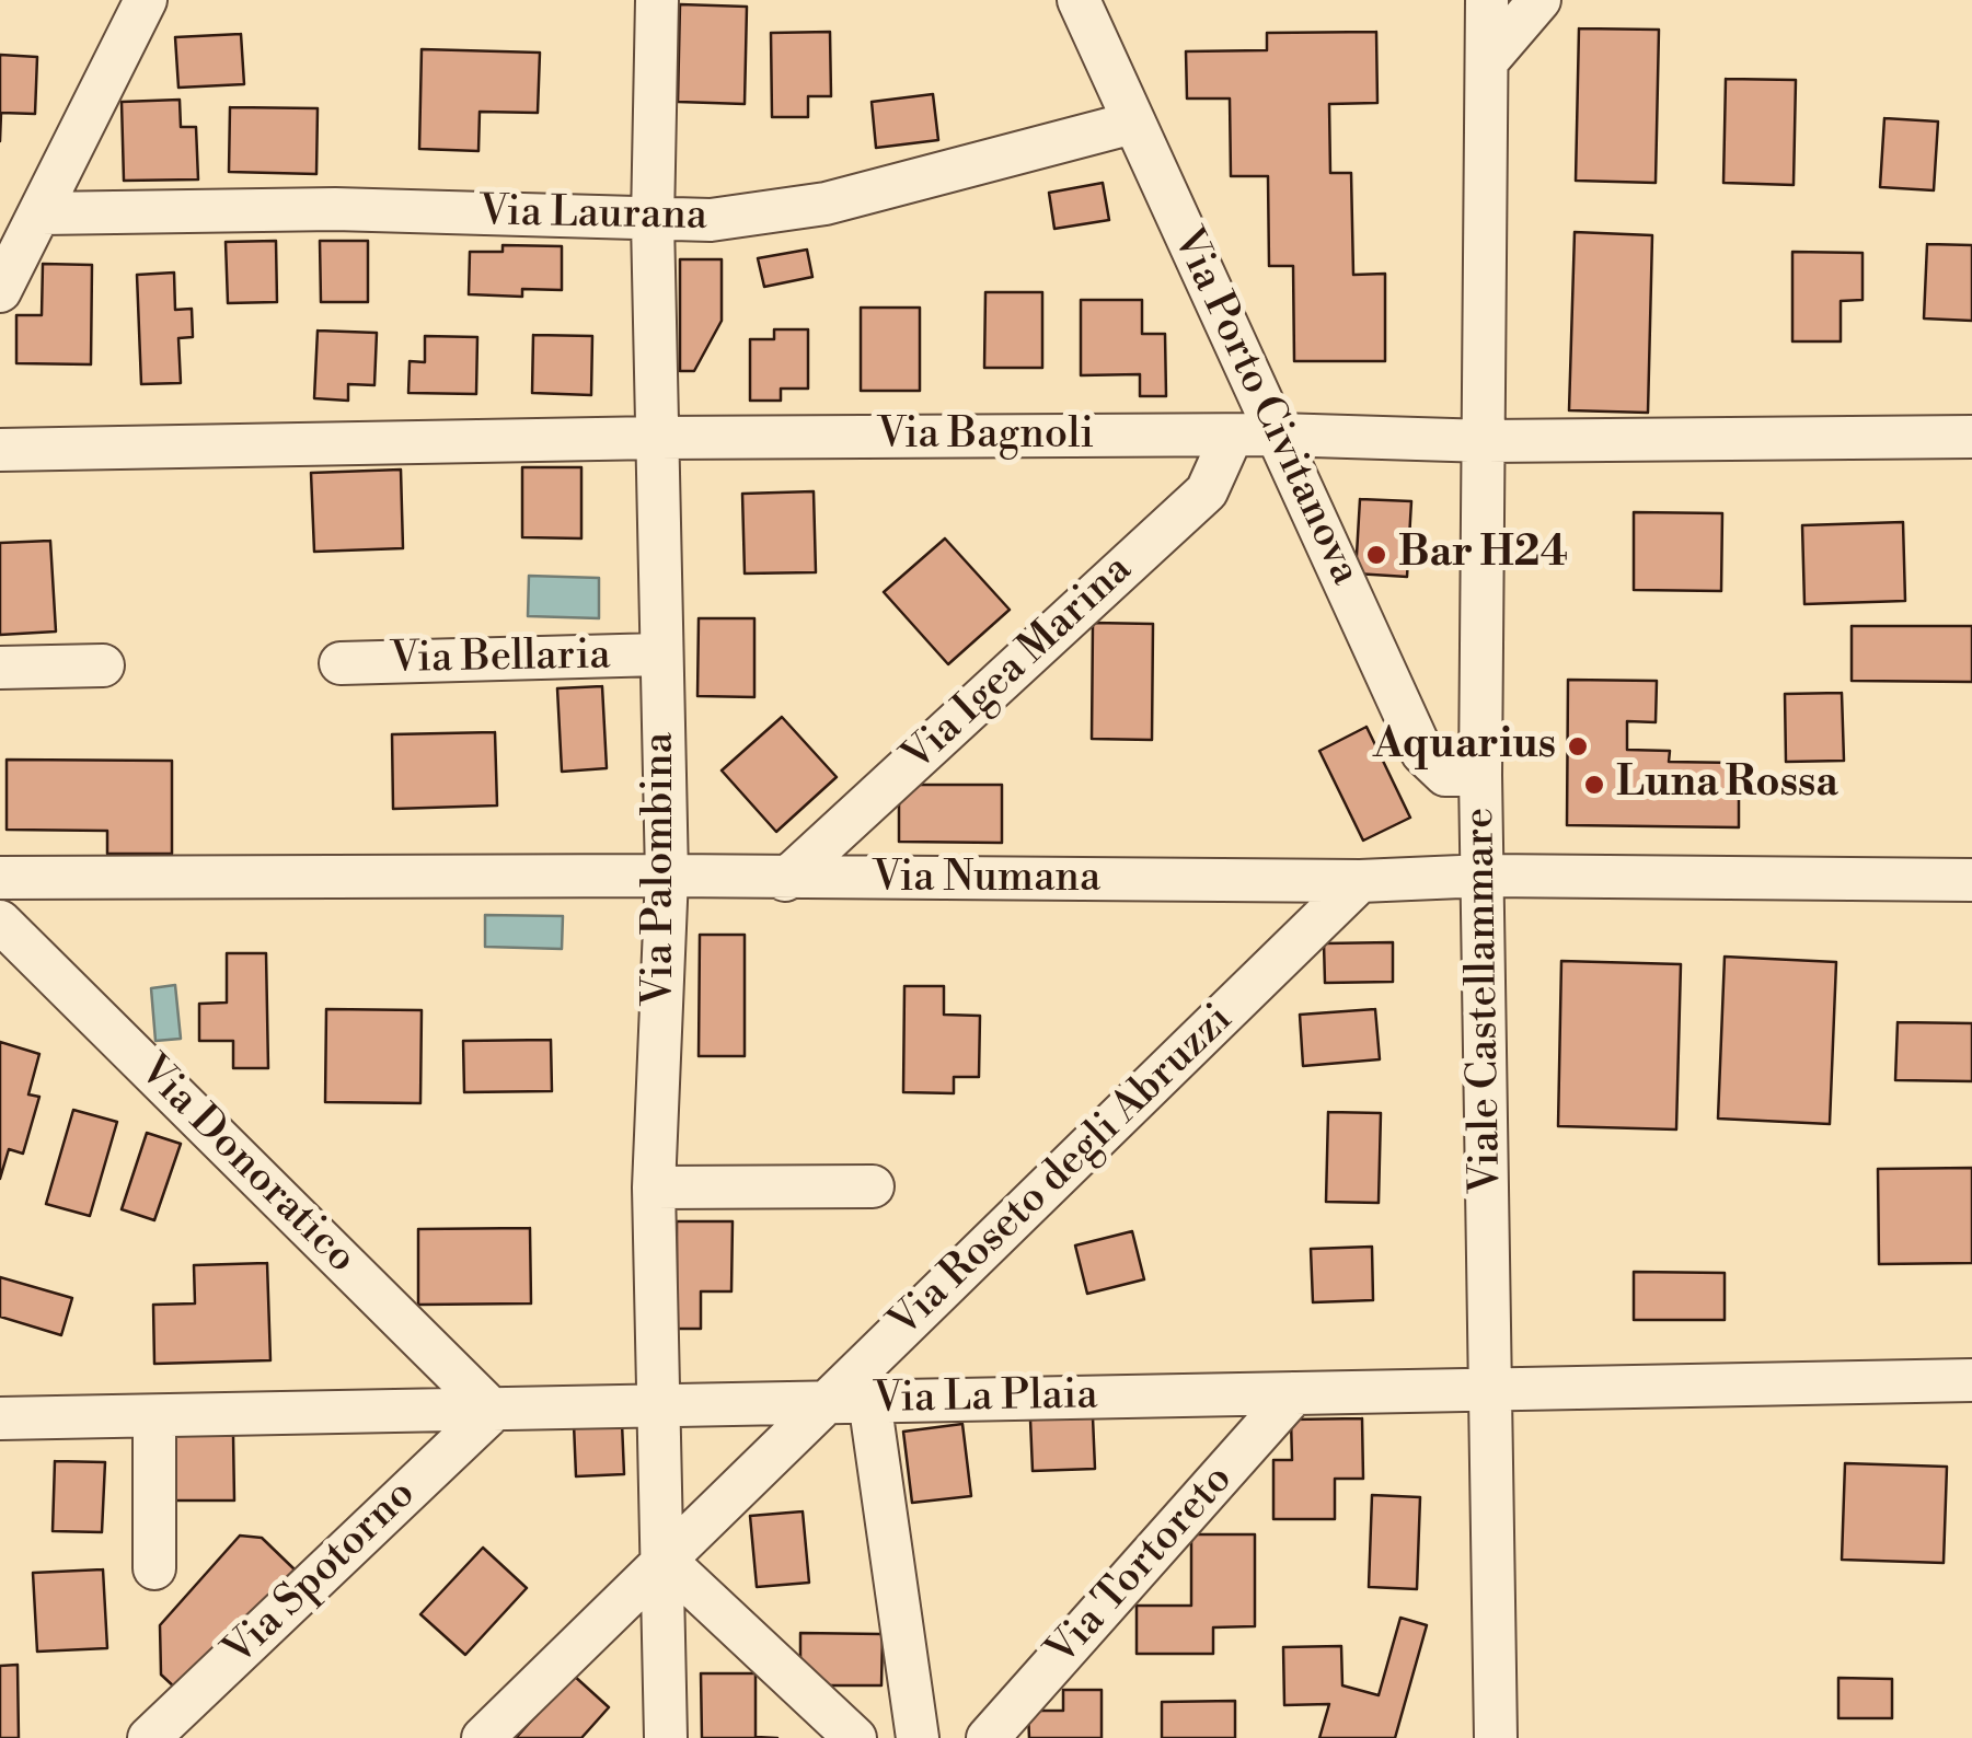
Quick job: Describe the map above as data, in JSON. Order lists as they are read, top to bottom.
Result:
{
  "streets": {
    "street": [
      "Via Laurana",
      "Via Porto Civitanova",
      "Via Bagnoli",
      "Via Bellaria",
      "Via Igea Marina",
      "Via Palombina",
      "Via Numana",
      "Viale Castellammare",
      "Via Donoratico",
      "Via Roseto degli Abruzzi",
      "Via La Plaia",
      "Via Tortoreto",
      "Via Spotorno"
    ]
  },
  "crossings": [
    ["Via Laurana", "Via Porto Civitanova"],
    ["Via Laurana", "Via Palombina"],
    ["Via Porto Civitanova", "Via Bagnoli"],
    ["Via Porto Civitanova", "Viale Castellammare"],
    ["Via Bagnoli", "Via Igea Marina"],
    ["Via Bagnoli", "Via Palombina"],
    ["Via Bagnoli", "Viale Castellammare"],
    ["Via Bellaria", "Via Palombina"],
    ["Via Igea Marina", "Via Numana"],
    ["Via Palombina", "Via Numana"],
    ["Via Palombina", "Via Roseto degli Abruzzi"],
    ["Via Palombina", "Via La Plaia"],
    ["Via Numana", "Viale Castellammare"],
    ["Via Numana", "Via Roseto degli Abruzzi"],
    ["Viale Castellammare", "Via La Plaia"],
    ["Via Donoratico", "Via La Plaia"],
    ["Via Donoratico", "Via Spotorno"],
    ["Via Roseto degli Abruzzi", "Via La Plaia"],
    ["Via La Plaia", "Via Tortoreto"],
    ["Via La Plaia", "Via Spotorno"]
  ],
  "places": ["Bar H24", "Aquarius", "Luna Rossa"]
}
